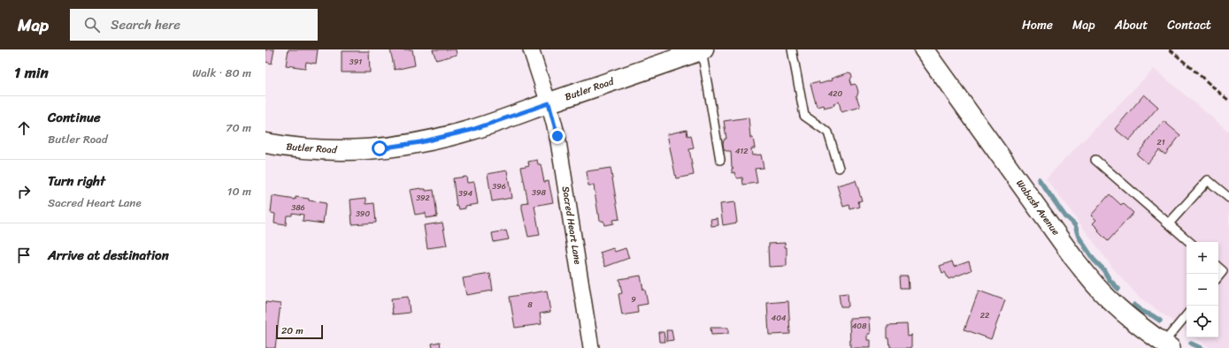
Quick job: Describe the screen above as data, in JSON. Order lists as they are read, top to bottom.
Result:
{
  "streets": {
    "main road": ["Butler Road"],
    "street": ["Wabash Avenue", "Sacred Heart Lane"]
  },
  "crossings": [
    ["Butler Road", "Sacred Heart Lane"]
  ],
  "house_numbers": [
    "391",
    "420",
    "21",
    "412",
    "396",
    "398",
    "394",
    "392",
    "386",
    "390",
    "9",
    "8",
    "22",
    "404",
    "408"
  ],
  "scale_bar": "20 m",
  "page": {
    "header": "Map",
    "search": "Search here",
    "nav": [
      "Home",
      "Map",
      "About",
      "Contact"
    ],
    "heading": ["1 min", "Walk · 80 m"],
    "list": [
      ["Continue", "Butler Road", "70 m"],
      ["Turn right", "Sacred Heart Lane", "10 m"],
      "Arrive at destination"
    ],
    "map_buttons": ["+", "−"],
    "scale": "20 m"
  }
}
